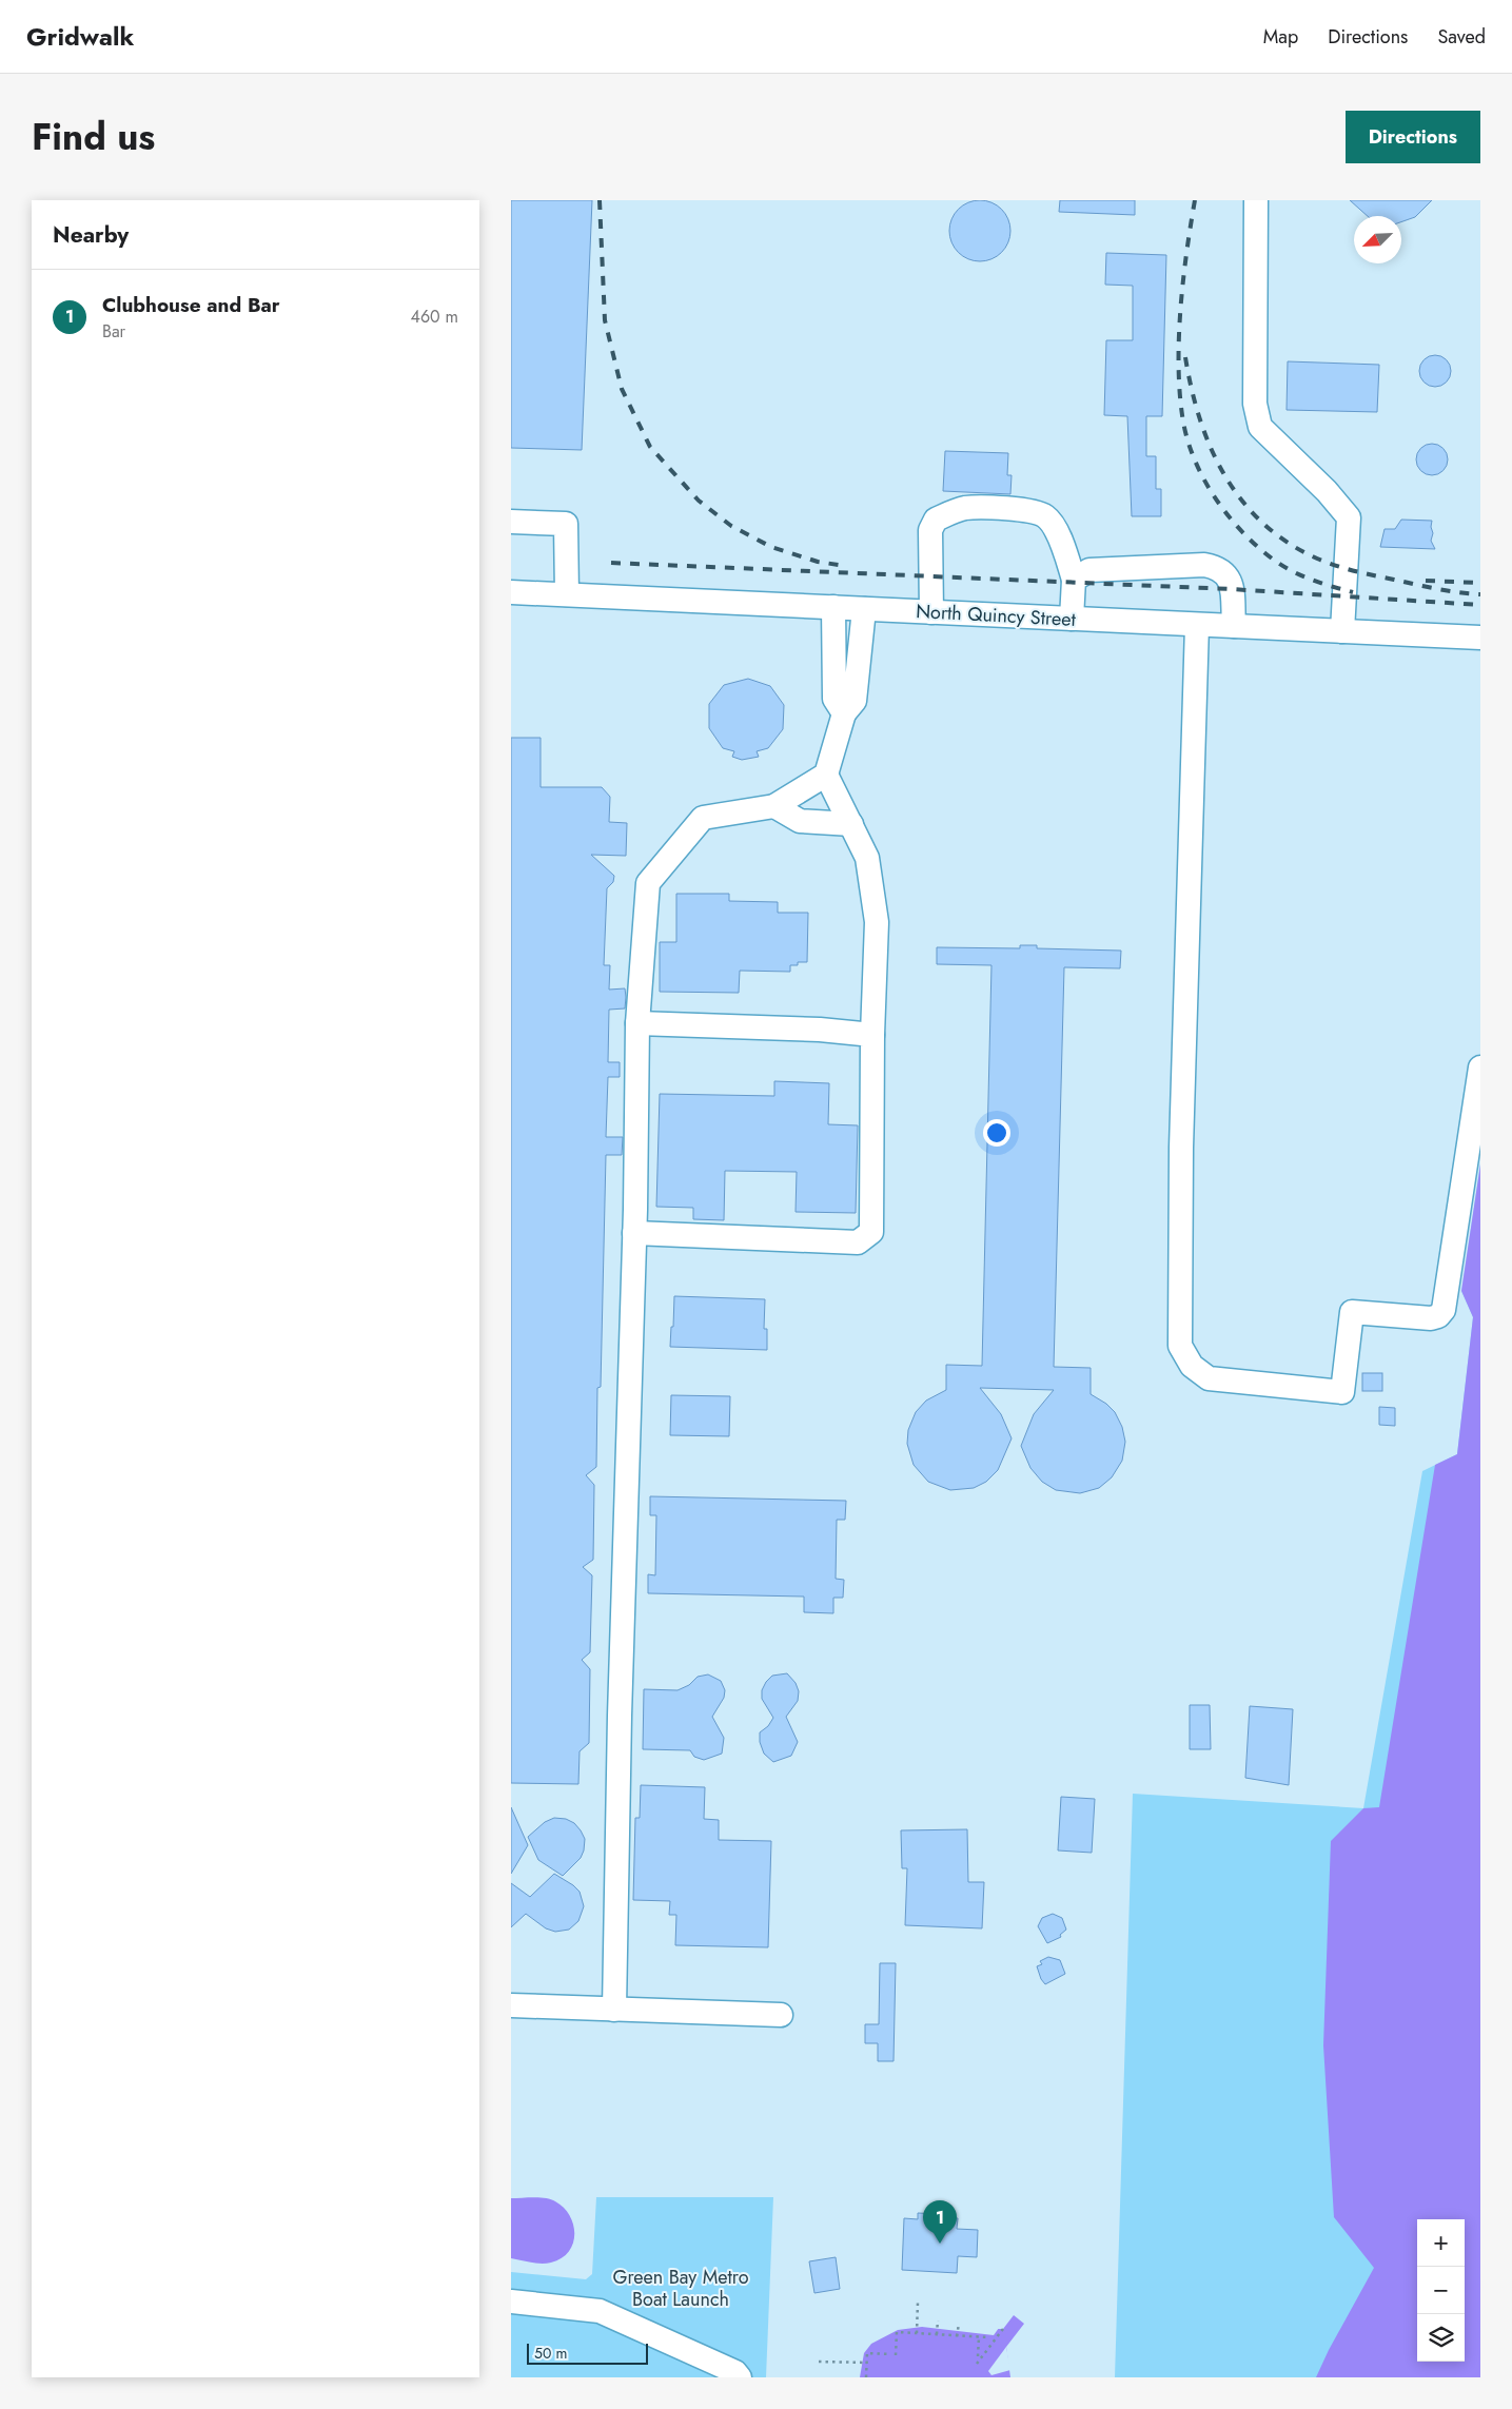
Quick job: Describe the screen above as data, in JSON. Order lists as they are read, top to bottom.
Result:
{
  "streets": {
    "street": ["North Quincy Street"]
  },
  "parks": ["Green Bay Metro Boat Launch"],
  "scale_bar": "50 m",
  "north": "bottom left",
  "page": {
    "header": "Gridwalk",
    "nav": ["Map", "Directions", "Saved"],
    "title": "Find us",
    "buttons": "Directions",
    "heading": "Nearby",
    "list": [
      {
        "mark": "1",
        "name": "Clubhouse and Bar",
        "note": "Bar",
        "value": "460 m"
      }
    ],
    "pins": "1",
    "map_buttons": ["+", "−"],
    "scale": "50 m"
  }
}
